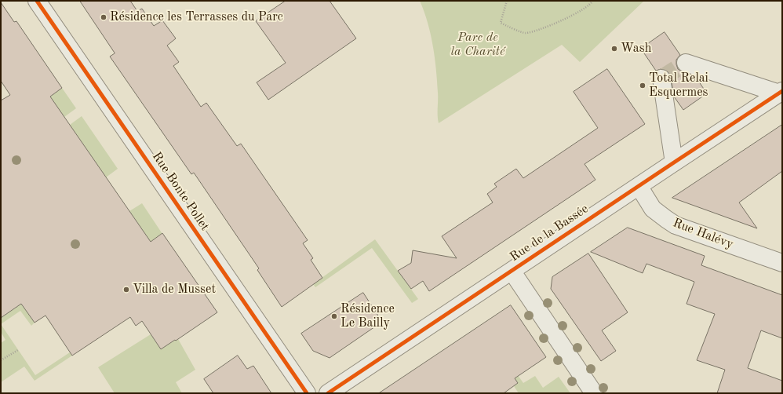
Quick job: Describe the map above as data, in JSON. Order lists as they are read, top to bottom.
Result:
{
  "streets": {
    "street": ["Rue Bonte Pollet", "Rue de la Bassée", "Rue Halévy"]
  },
  "crossings": [
    ["Rue de la Bassée", "Rue Halévy"]
  ],
  "parks": ["Parc de la Charité"],
  "places": [
    "Résidence les Terrasses du Parc",
    "Wash",
    "Total Relai Esquermes",
    "Villa de Musset",
    "Résidence Le Bailly"
  ]
}
